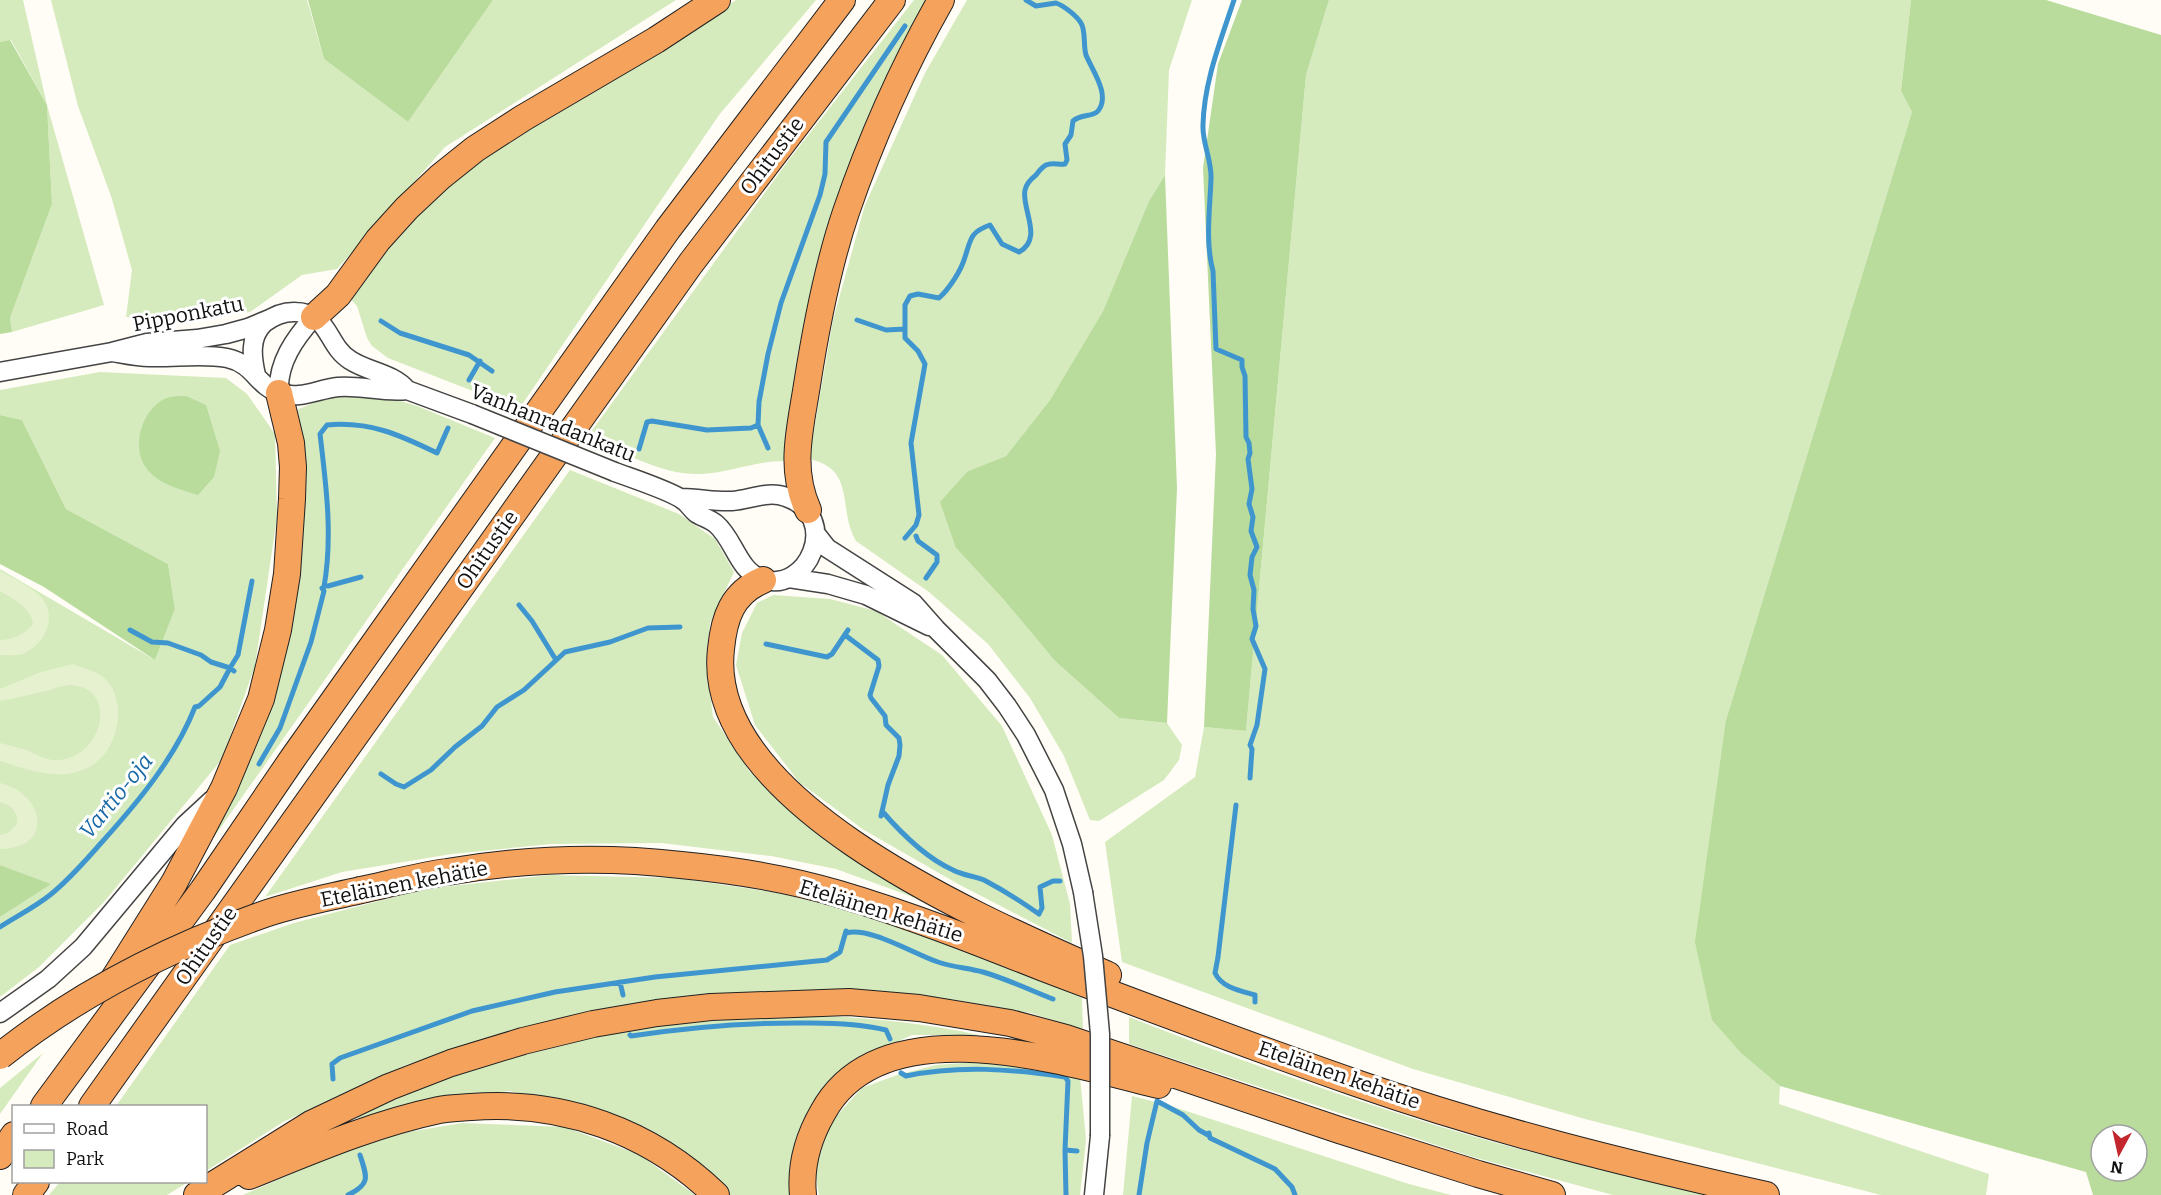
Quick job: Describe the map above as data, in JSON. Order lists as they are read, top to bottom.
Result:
{
  "streets": {
    "highway": ["Ohitustie", "Eteläinen kehätie"],
    "street": ["Pipponkatu", "Vanhanradankatu"]
  },
  "water": ["Vartio-oja"],
  "legend": ["Road", "Park"],
  "north": "bottom"
}
